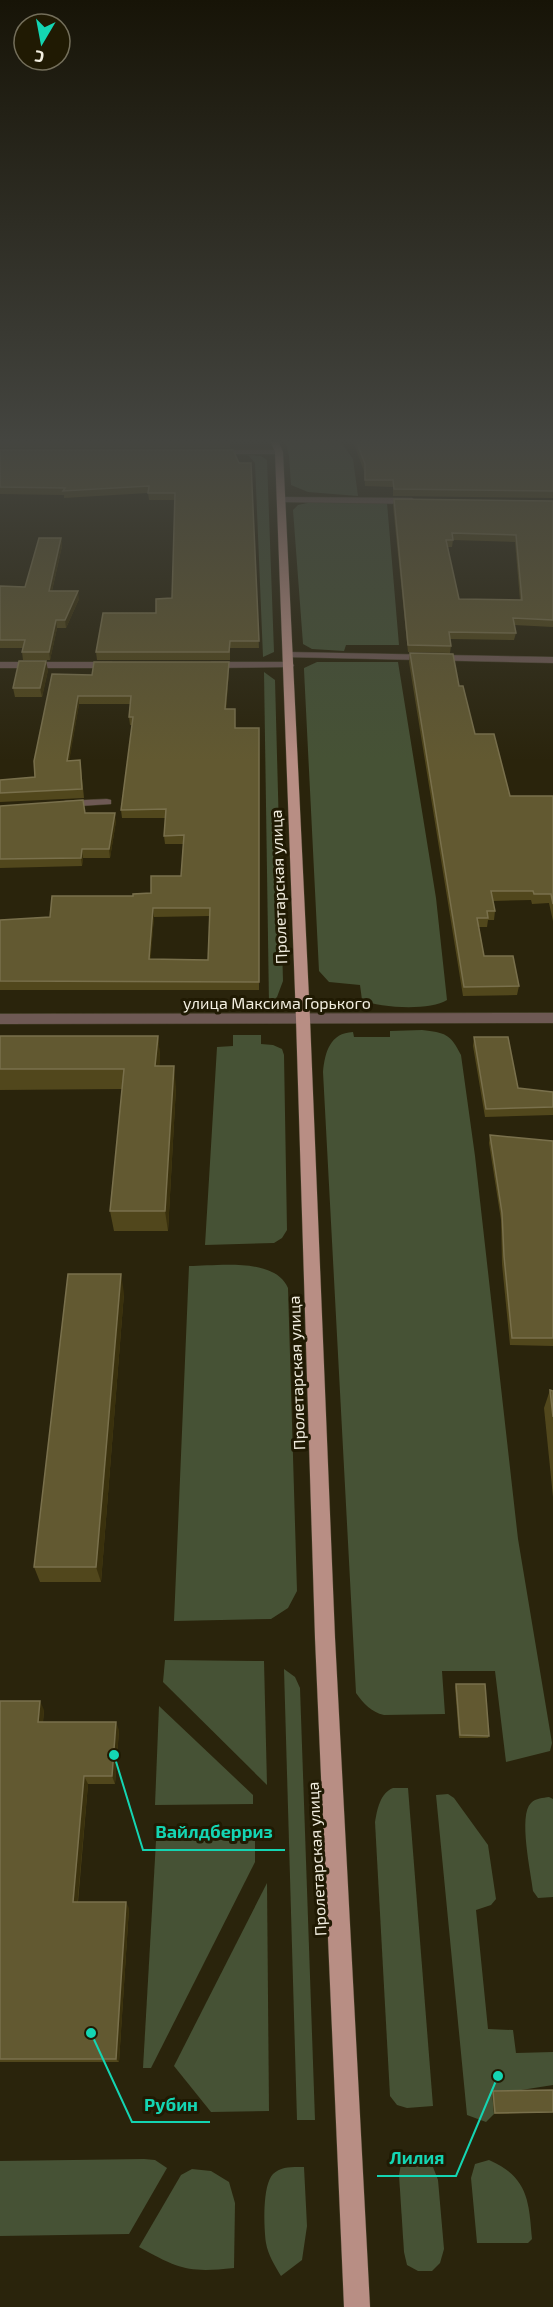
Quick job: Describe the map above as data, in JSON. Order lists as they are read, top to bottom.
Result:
{
  "streets": {
    "main road": ["Пролетарская улица"],
    "street": ["улица Максима Горького"]
  },
  "crossings": [
    ["Пролетарская улица", "улица Максима Горького"]
  ],
  "places": ["Вайлдберриз", "Рубин", "Лилия"],
  "north": "bottom"
}
